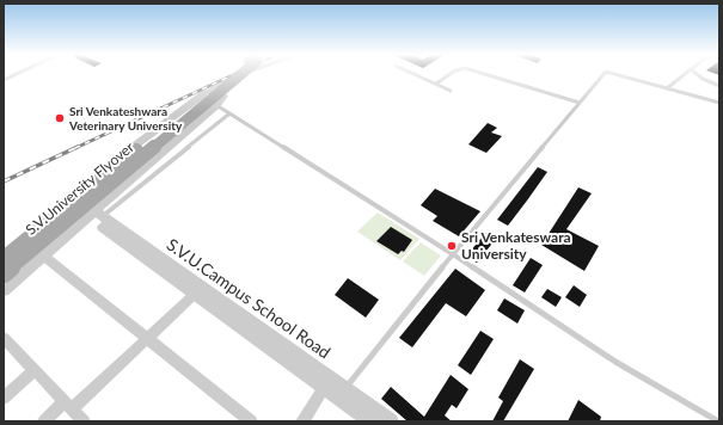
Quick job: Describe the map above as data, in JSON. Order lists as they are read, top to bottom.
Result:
{
  "streets": {
    "main road": ["S.V.University Flyover"],
    "street": ["S.V.U.Campus School Road"]
  },
  "places": ["Sri Venkateshwara Veterinary University", "Sri Venkateswara University"]
}
